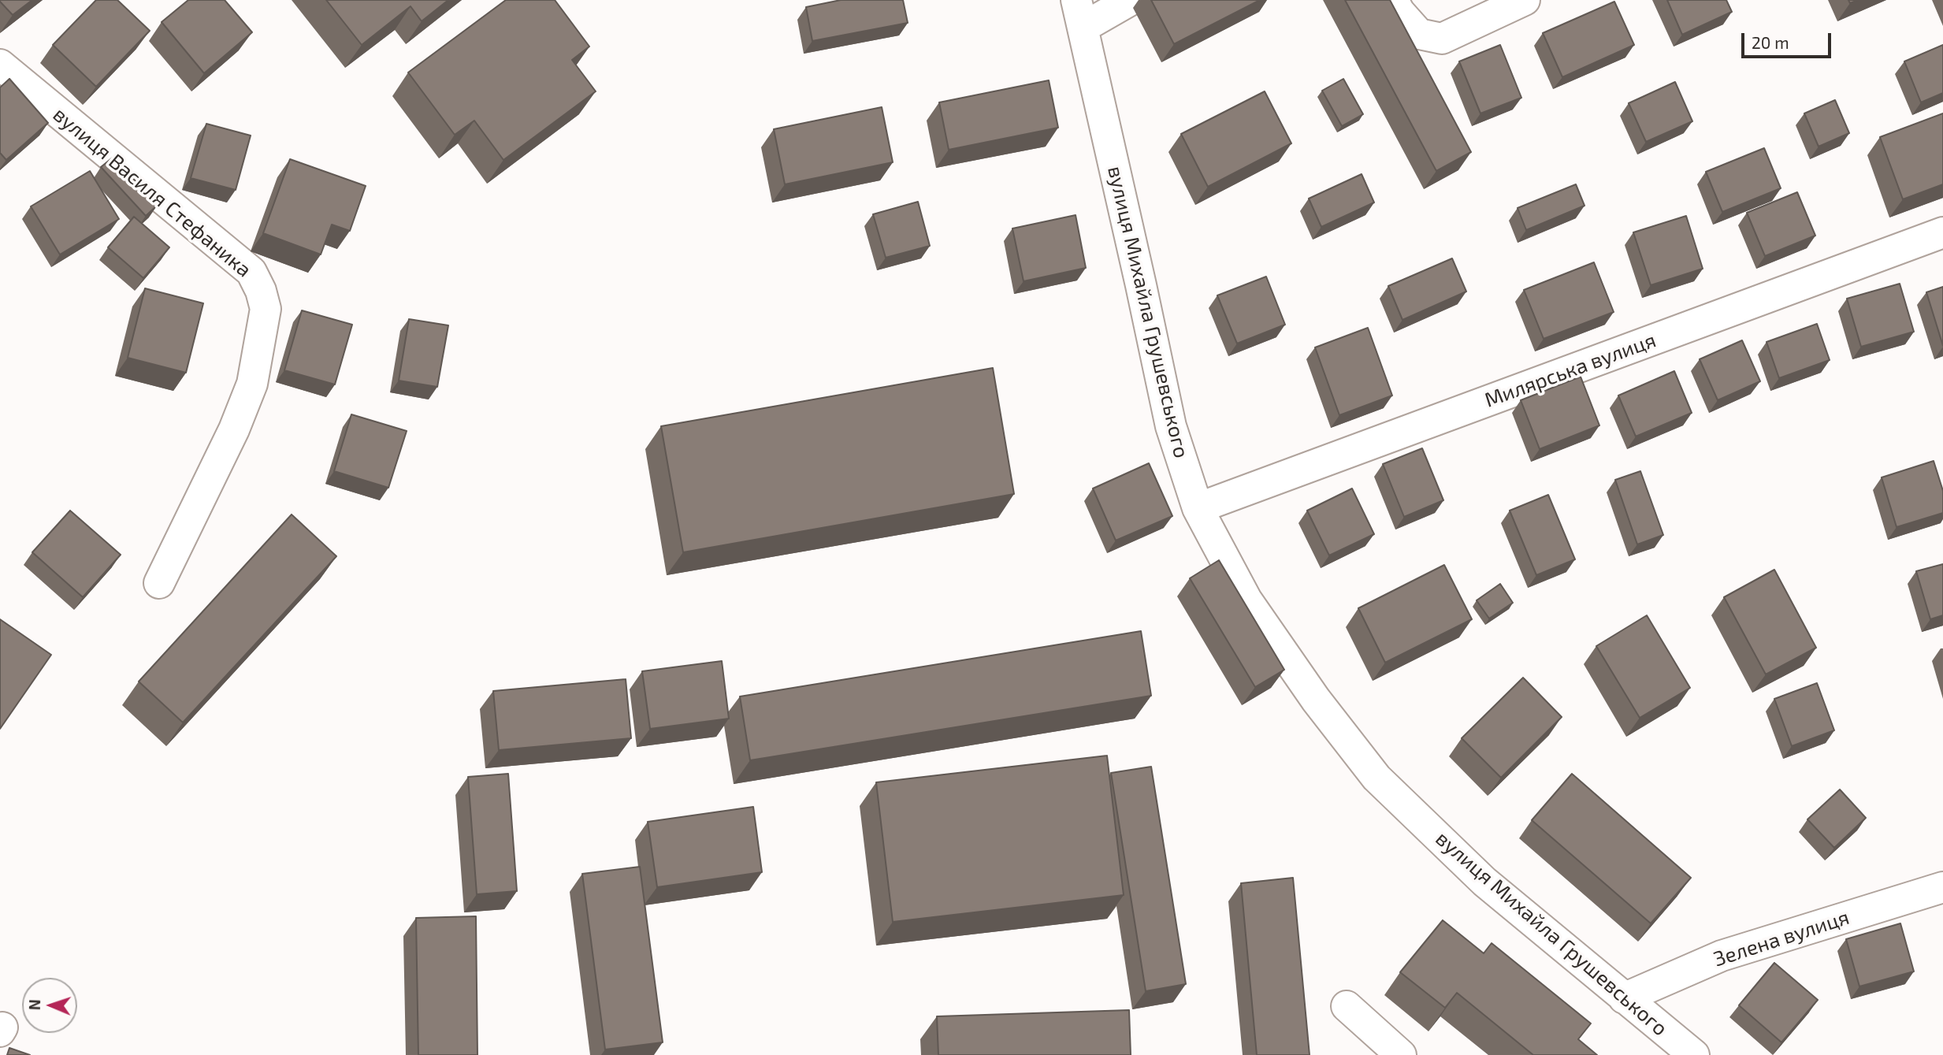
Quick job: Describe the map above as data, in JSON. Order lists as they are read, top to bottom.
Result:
{
  "streets": {
    "street": [
      "вулиця Василя Стефаника",
      "вулиця Михайла Грушевського",
      "Милярська вулиця",
      "Зелена вулиця"
    ]
  },
  "crossings": [
    ["вулиця Михайла Грушевського", "Милярська вулиця"],
    ["вулиця Михайла Грушевського", "Зелена вулиця"]
  ],
  "scale_bar": "20 m",
  "north": "left"
}
